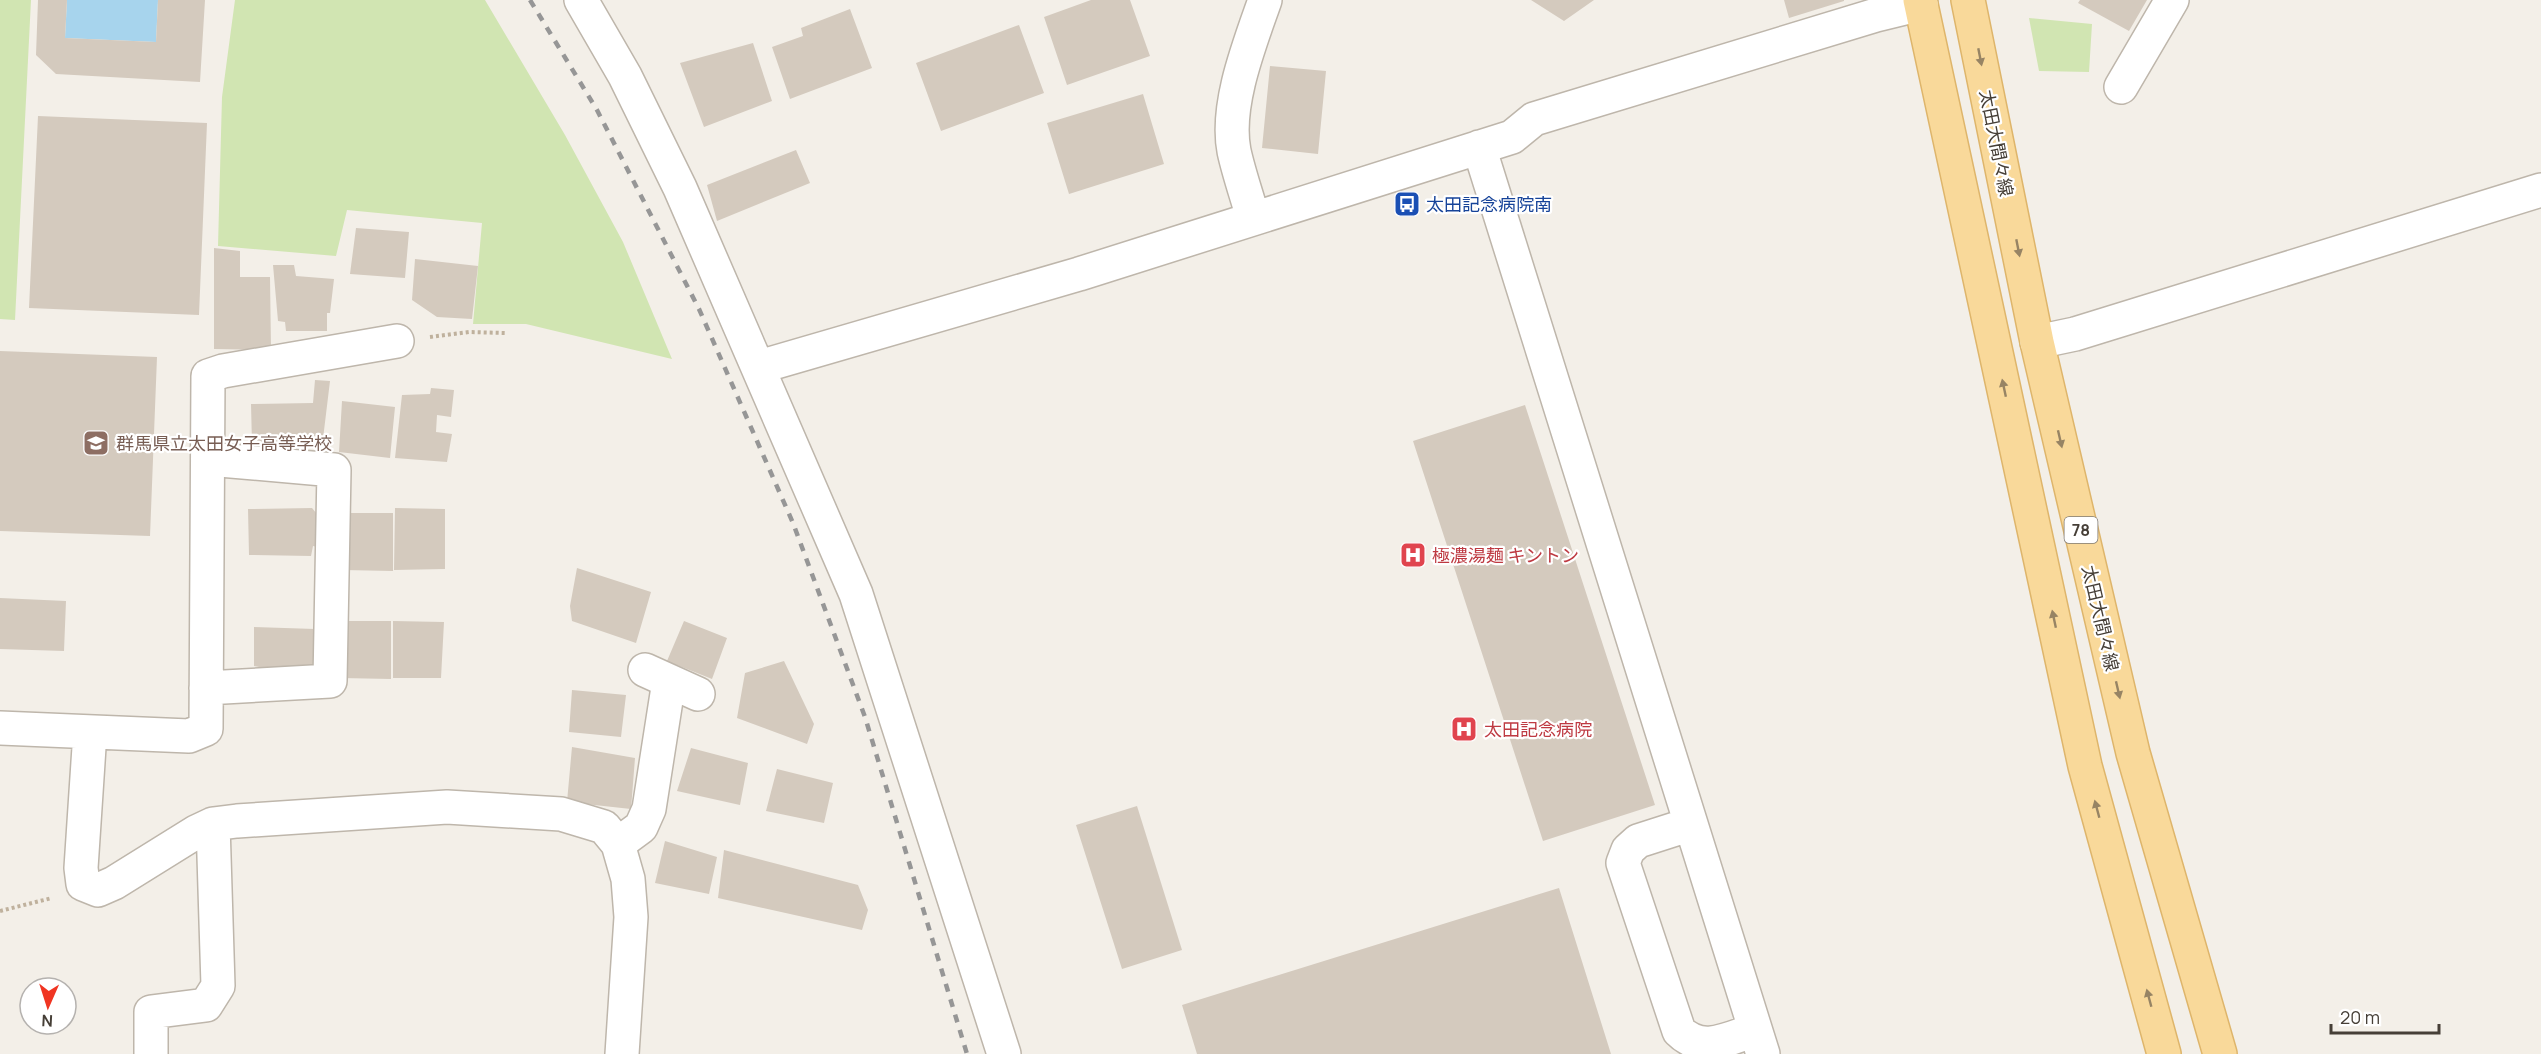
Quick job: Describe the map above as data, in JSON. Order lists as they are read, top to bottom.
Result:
{
  "streets": {
    "main road": ["太田大間々線", "78"]
  },
  "places": {
    "bus stop": ["太田記念病院南"],
    "school or university": ["群馬県立太田女子高等学校"],
    "hospital": ["極濃湯麺 キントン", "太田記念病院"]
  },
  "scale_bar": "20 m",
  "north": "bottom"
}
